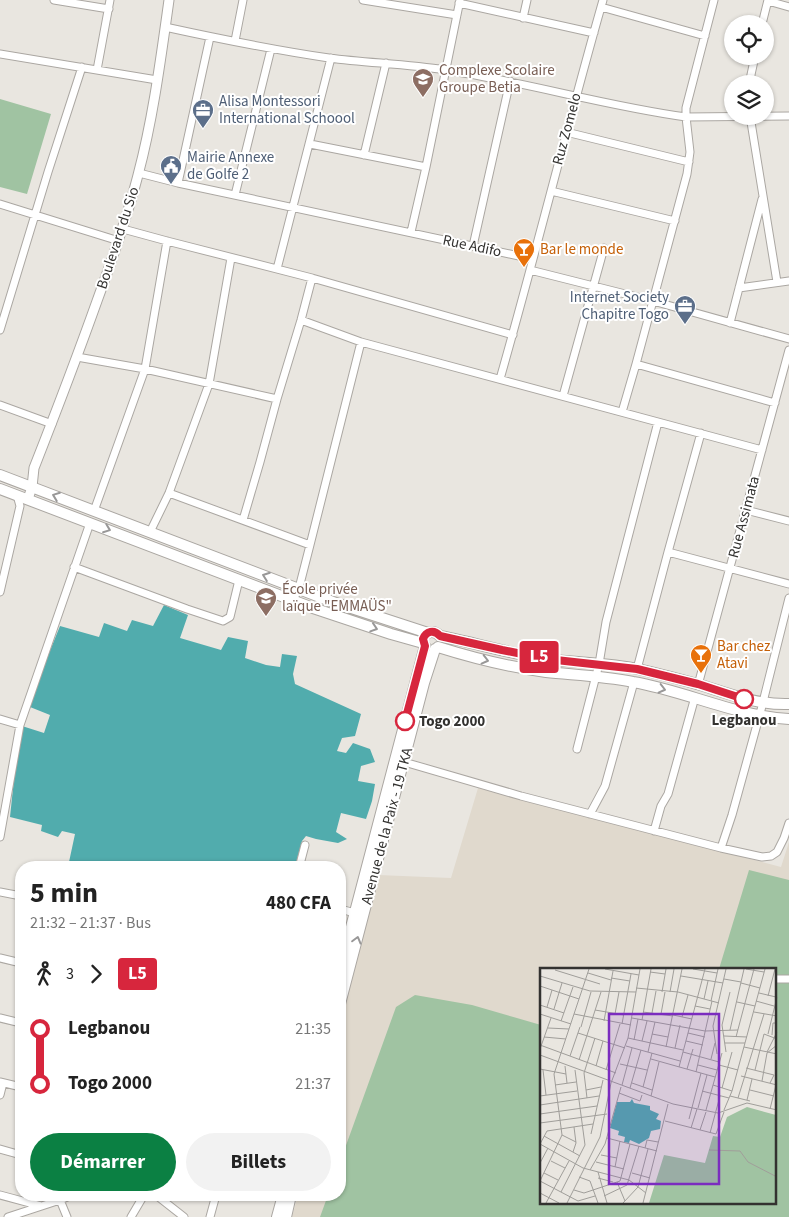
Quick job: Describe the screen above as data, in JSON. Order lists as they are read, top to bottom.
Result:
{
  "streets": {
    "main road": ["Avenue de la Paix - 19 TKA"],
    "street": [
      "Ruz Zomelo",
      "Boulevard du Sio",
      "Rue Adifo",
      "Rue Assimata"
    ]
  },
  "crossings": [
    ["Ruz Zomelo", "Rue Adifo"],
    ["Boulevard du Sio", "Rue Adifo"]
  ],
  "places": {
    "school or university": ["Complexe Scolaire Groupe Betia", "École privée laïque \"EMMAÜS\""],
    "office": ["Alisa Montessori International Schoool", "Internet Society Chapitre Togo"],
    "public building": ["Mairie Annexe de Golfe 2"],
    "bar": ["Bar le monde", "Bar chez Atavi"],
    "other": ["Legbanou", "Togo 2000"]
  },
  "lines": ["bus line L5"],
  "page": {
    "on_map": "L5",
    "heading": ["5 min", "21:32 – 21:37 · Bus", "480 CFA"],
    "legs": ["3", "L5"],
    "list": [
      {
        "name": "Legbanou",
        "value": "21:35"
      },
      {
        "name": "Togo 2000",
        "value": "21:37"
      }
    ],
    "buttons": ["Démarrer", "Billets"]
  }
}
